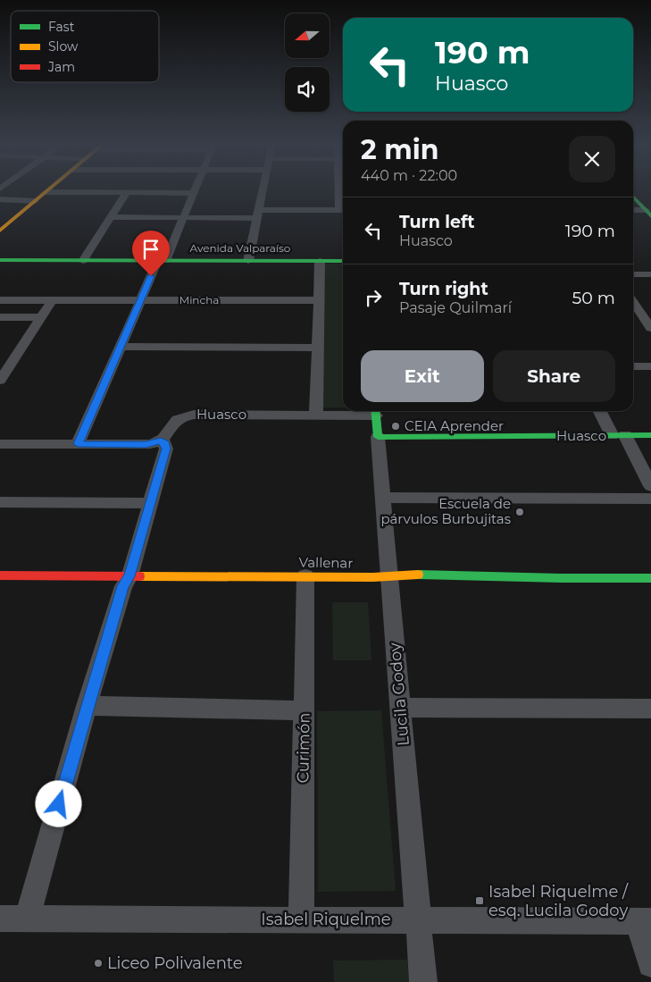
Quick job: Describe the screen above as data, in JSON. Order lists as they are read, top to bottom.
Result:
{
  "streets": {
    "street": [
      "Avenida Valparaíso",
      "Mincha",
      "Huasco",
      "Vallenar",
      "Lucila Godoy",
      "Curimón",
      "Isabel Riquelme"
    ]
  },
  "crossings": [
    ["Huasco", "Lucila Godoy"],
    ["Vallenar", "Lucila Godoy"],
    ["Vallenar", "Curimón"],
    ["Lucila Godoy", "Isabel Riquelme"],
    ["Curimón", "Isabel Riquelme"]
  ],
  "places": {
    "other": ["CEIA Aprender", "Escuela de párvulos Burbujitas", "Liceo Polivalente"],
    "transit": ["Isabel Riquelme / esq. Lucila Godoy"]
  },
  "legend": ["Fast", "Slow", "Jam"],
  "north": "left",
  "page": {
    "turn": ["190 m", "Huasco"],
    "heading": ["2 min", "440 m · 22:00"],
    "list": [
      {
        "name": "Turn left",
        "note": "Huasco",
        "value": "190 m"
      },
      {
        "name": "Turn right",
        "note": "Pasaje Quilmarí",
        "value": "50 m"
      }
    ],
    "buttons": ["Exit", "Share"]
  }
}
